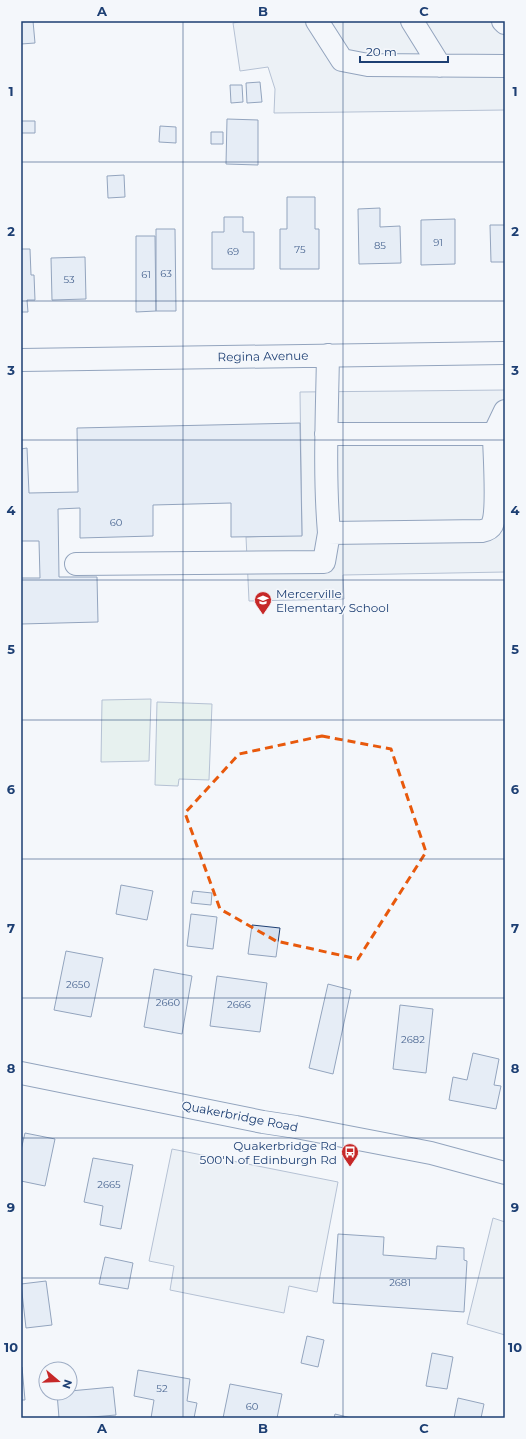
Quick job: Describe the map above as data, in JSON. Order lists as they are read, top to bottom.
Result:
{
  "streets": {
    "main road": ["Regina Avenue", "Quakerbridge Road"]
  },
  "places": {
    "school or university": ["Mercerville Elementary School"],
    "bus stop": ["Quakerbridge Rd 500'N of Edinburgh Rd"]
  },
  "house_numbers": [
    "91",
    "85",
    "75",
    "69",
    "63",
    "61",
    "53",
    "60",
    "2650",
    "2660",
    "2666",
    "2682",
    "2665",
    "2681",
    "52",
    "60"
  ],
  "scale_bar": "20 m",
  "north": "right",
  "grid": {
    "columns": ["A", "B", "C"],
    "rows": [
      "1",
      "2",
      "3",
      "4",
      "5",
      "6",
      "7",
      "8",
      "9",
      "10"
    ]
  }
}
